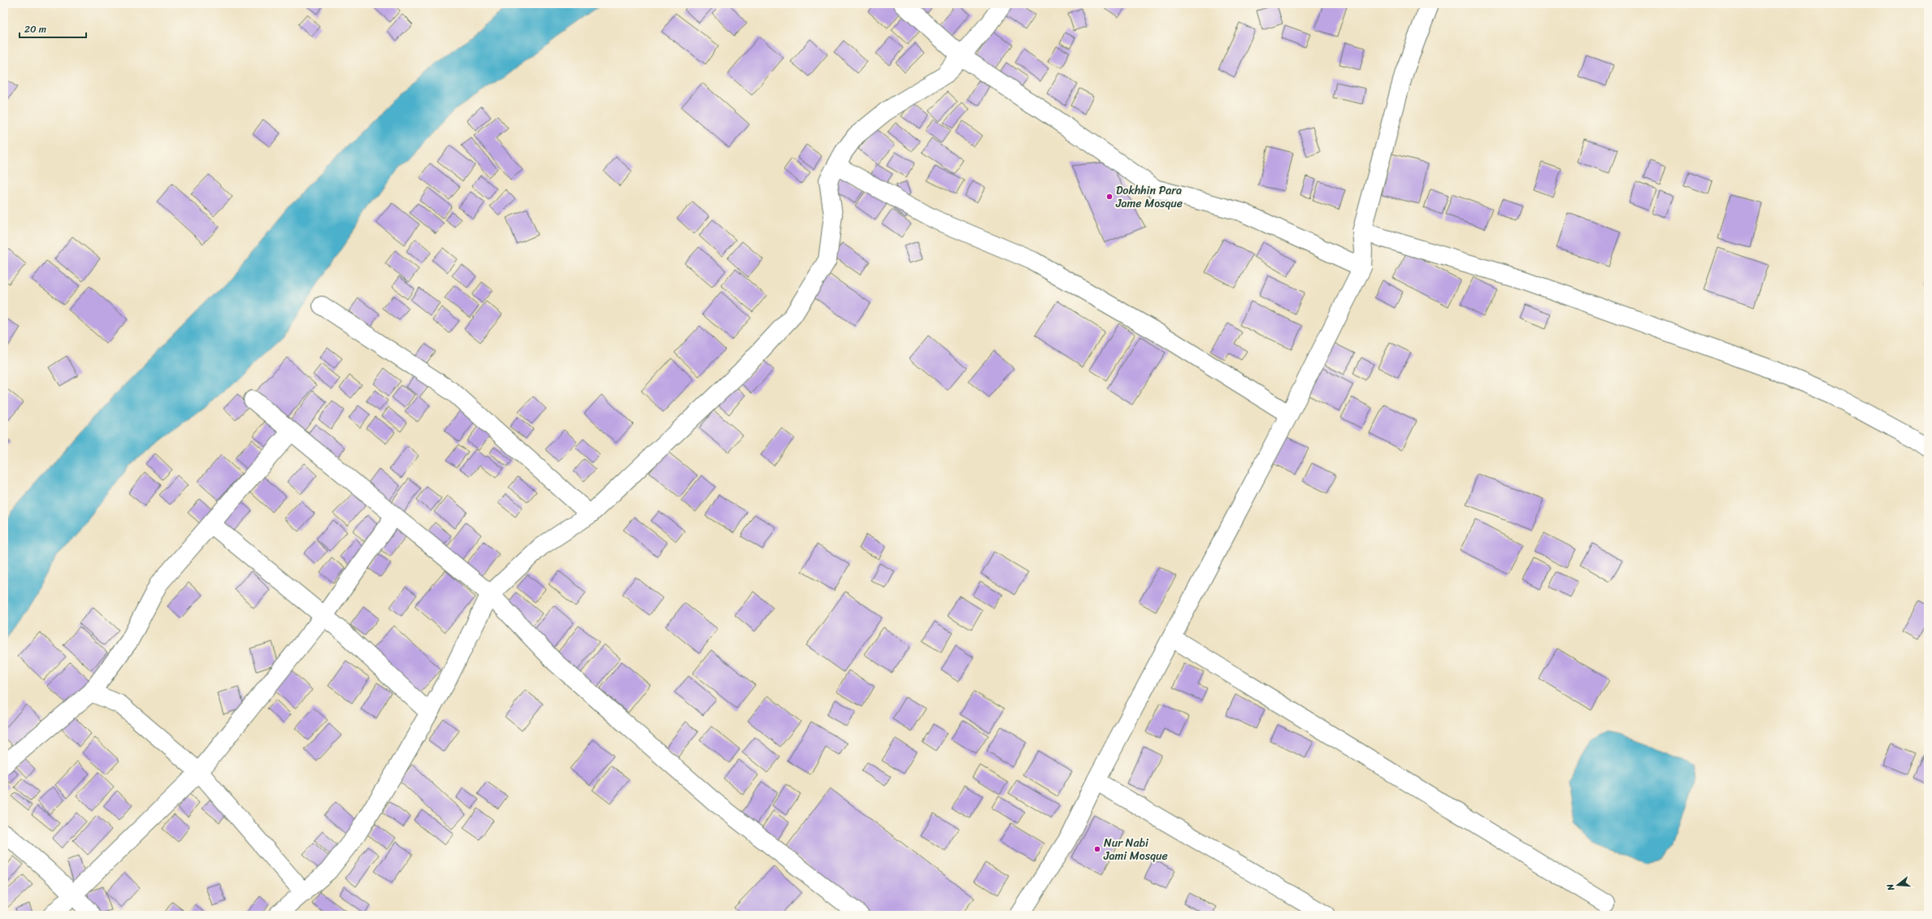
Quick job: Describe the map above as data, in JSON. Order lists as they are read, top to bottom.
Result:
{
  "places": ["Dokhhin Para Jame Mosque", "Nur Nabi Jami Mosque"],
  "scale_bar": "20 m",
  "north": "left"
}
